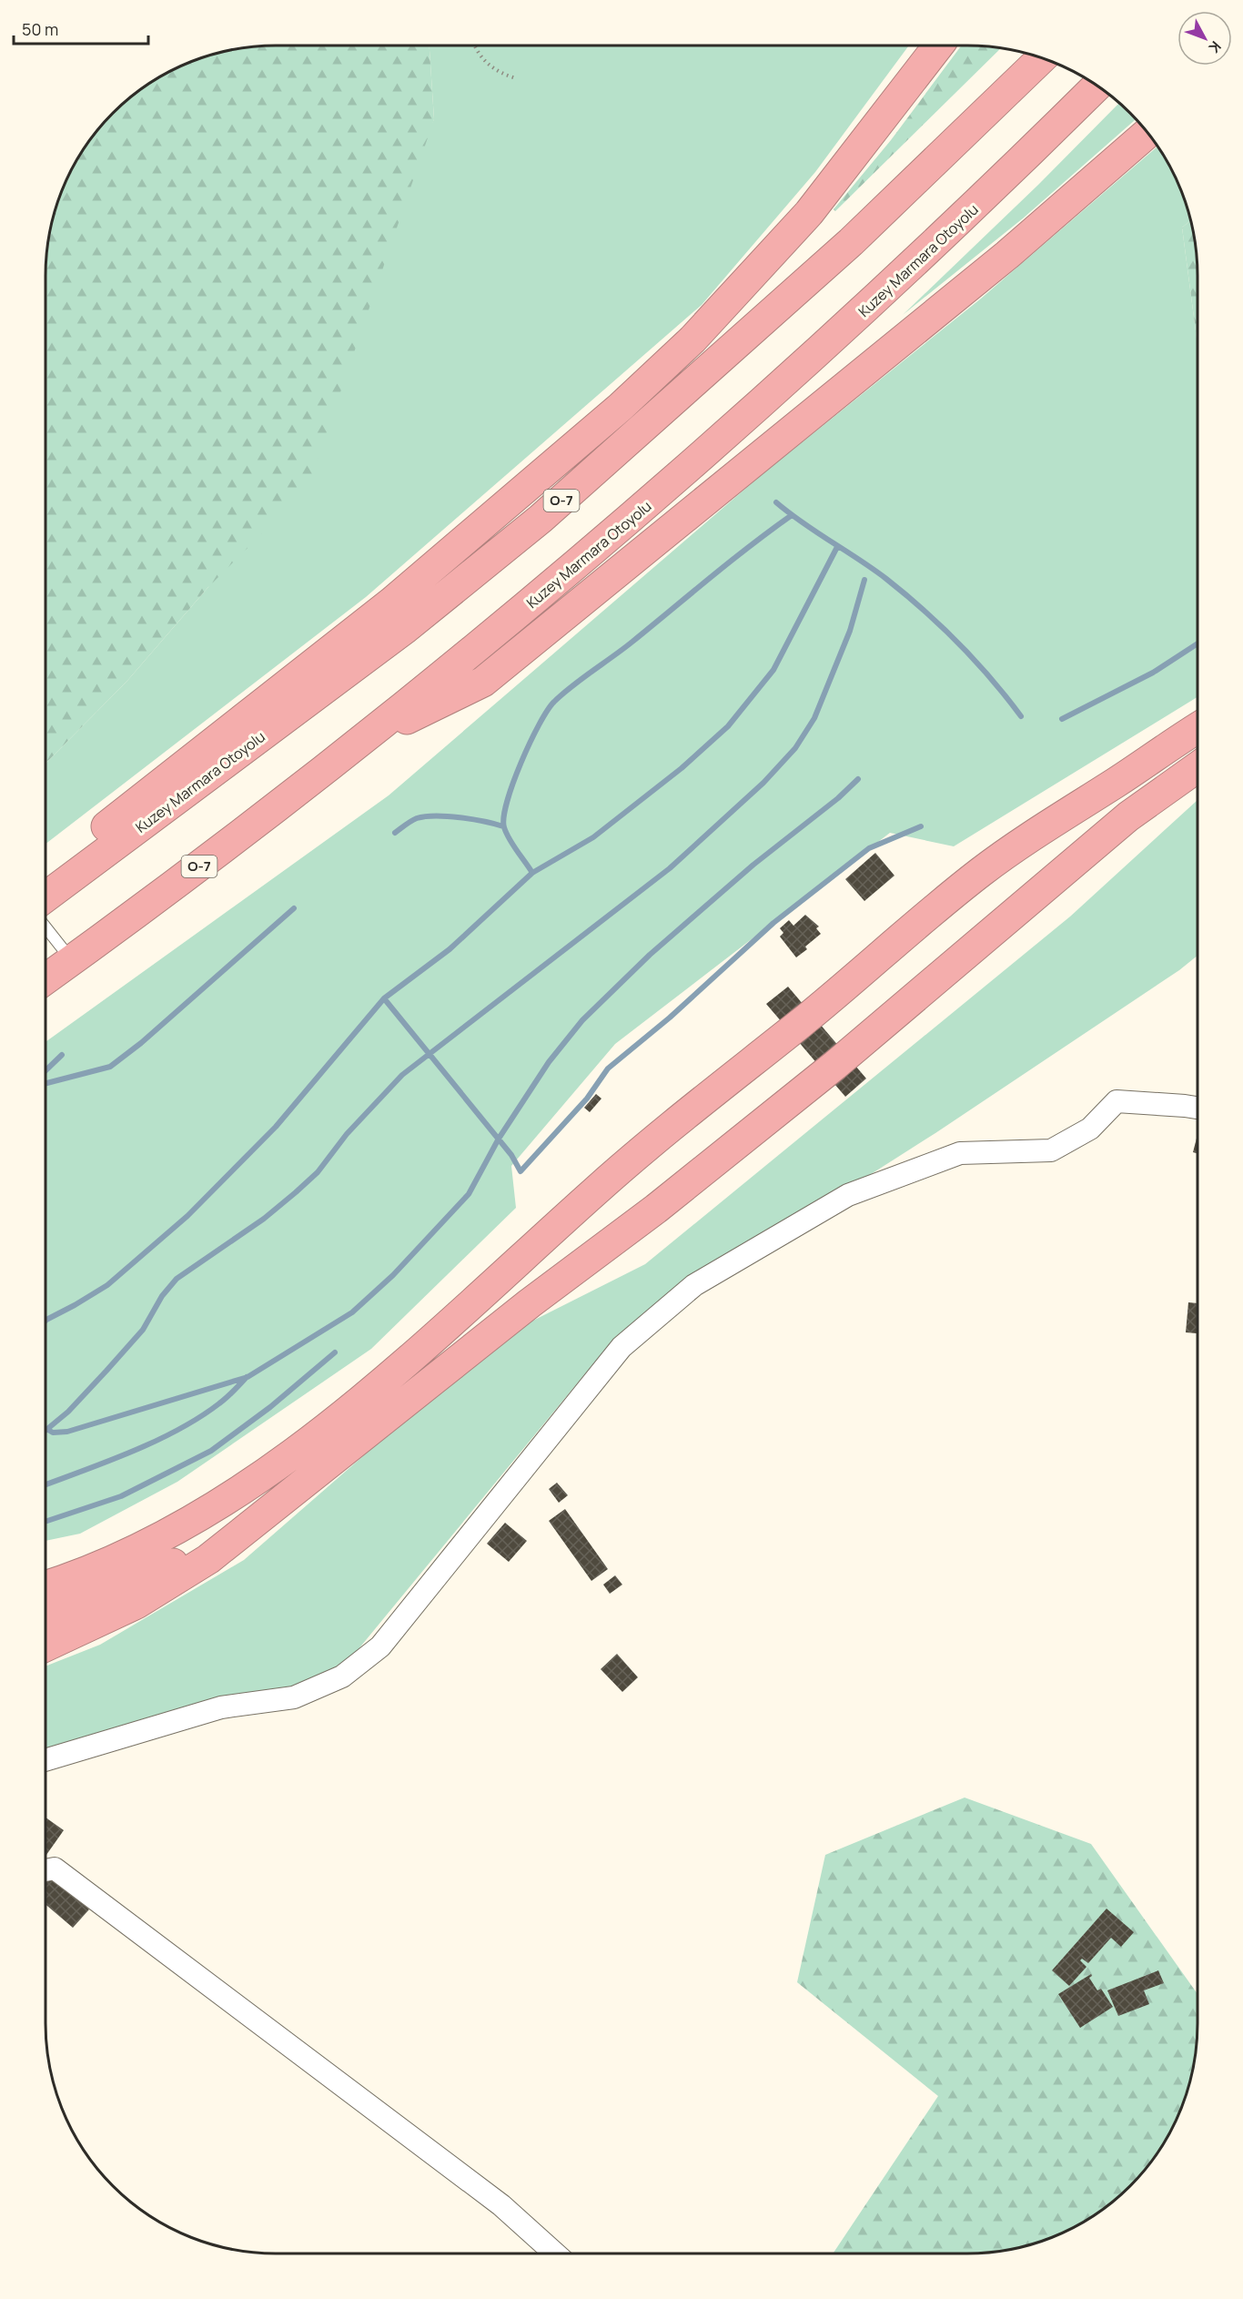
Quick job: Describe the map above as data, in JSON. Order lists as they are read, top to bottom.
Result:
{
  "streets": {
    "highway": ["Kuzey Marmara Otoyolu", "O-7"]
  },
  "scale_bar": "50 m",
  "north": "bottom right"
}
